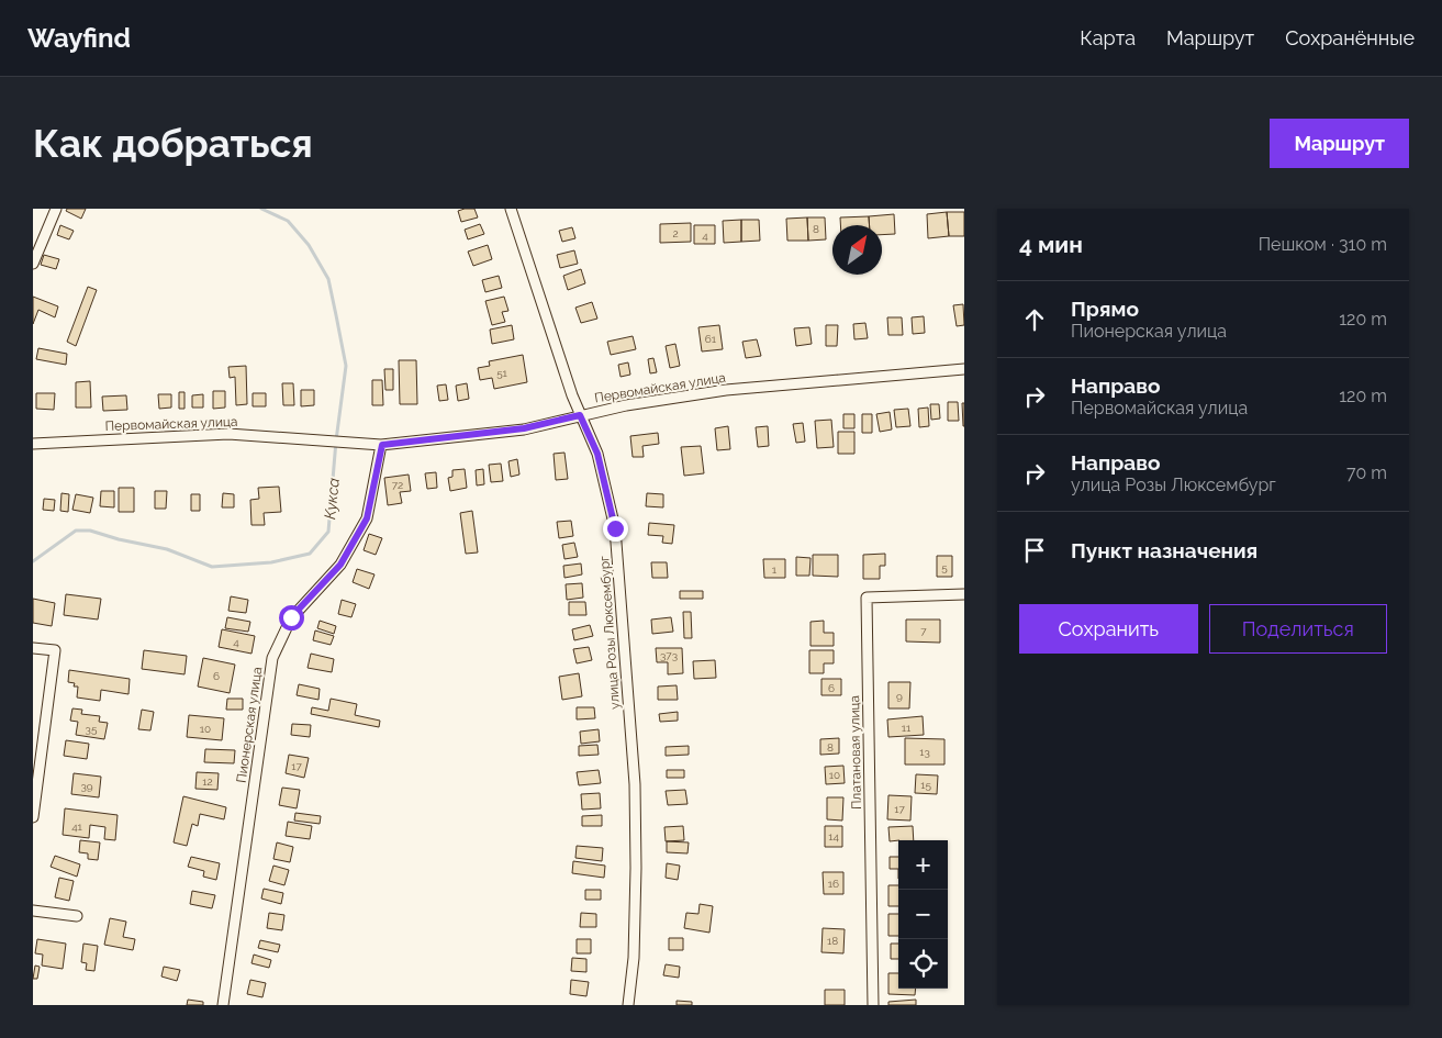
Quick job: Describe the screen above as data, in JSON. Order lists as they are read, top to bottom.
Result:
{
  "streets": {
    "street": [
      "Первомайская улица",
      "улица Розы Люксембург",
      "Пионерская улица",
      "Платановая улица"
    ]
  },
  "crossings": [
    ["Первомайская улица", "улица Розы Люксембург"],
    ["Первомайская улица", "Пионерская улица"]
  ],
  "water": ["Кукса"],
  "house_numbers": [
    "8",
    "2",
    "4",
    "61",
    "51",
    "72",
    "5",
    "1",
    "7",
    "4",
    "373",
    "6",
    "6",
    "9",
    "11",
    "35",
    "10",
    "8",
    "13",
    "17",
    "10",
    "12",
    "15",
    "39",
    "17",
    "41",
    "14",
    "16",
    "18"
  ],
  "north": "top right",
  "page": {
    "header": "Wayfind",
    "nav": ["Карта", "Маршрут", "Сохранённые"],
    "buttons": [
      "Маршрут",
      ["Сохранить", "Поделиться"]
    ],
    "title": "Как добраться",
    "heading": ["4 мин", "Пешком · 310 m"],
    "list": [
      ["Прямо", "Пионерская улица", "120 m"],
      ["Направо", "Первомайская улица", "120 m"],
      ["Направо", "улица Розы Люксембург", "70 m"],
      "Пункт назначения"
    ],
    "map_buttons": ["+", "−"]
  }
}
